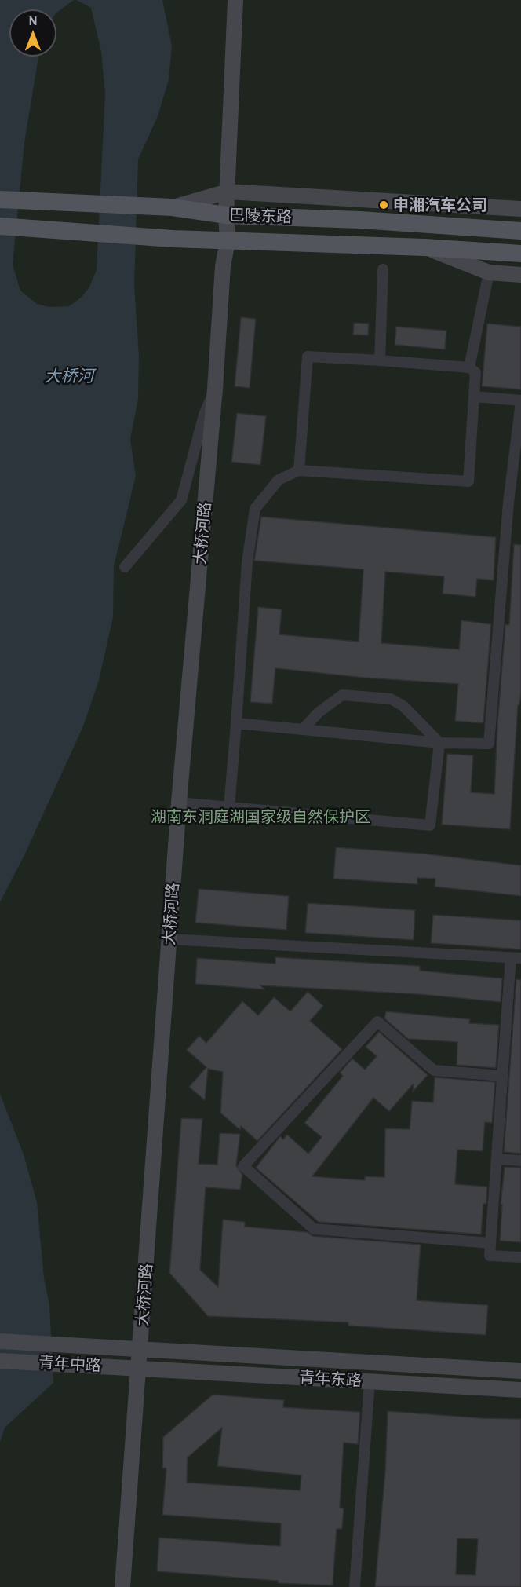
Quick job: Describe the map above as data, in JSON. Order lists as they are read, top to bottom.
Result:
{
  "streets": {
    "main road": ["巴陵东路"],
    "street": ["大桥河路", "青年中路", "青年东路"]
  },
  "crossings": [
    ["巴陵东路", "大桥河路"],
    ["大桥河路", "青年中路"],
    ["大桥河路", "青年东路"],
    ["青年中路", "青年东路"]
  ],
  "water": ["大桥河"],
  "parks": ["湖南东洞庭湖国家级自然保护区"],
  "places": ["申湘汽车公司"],
  "north": "top"
}
